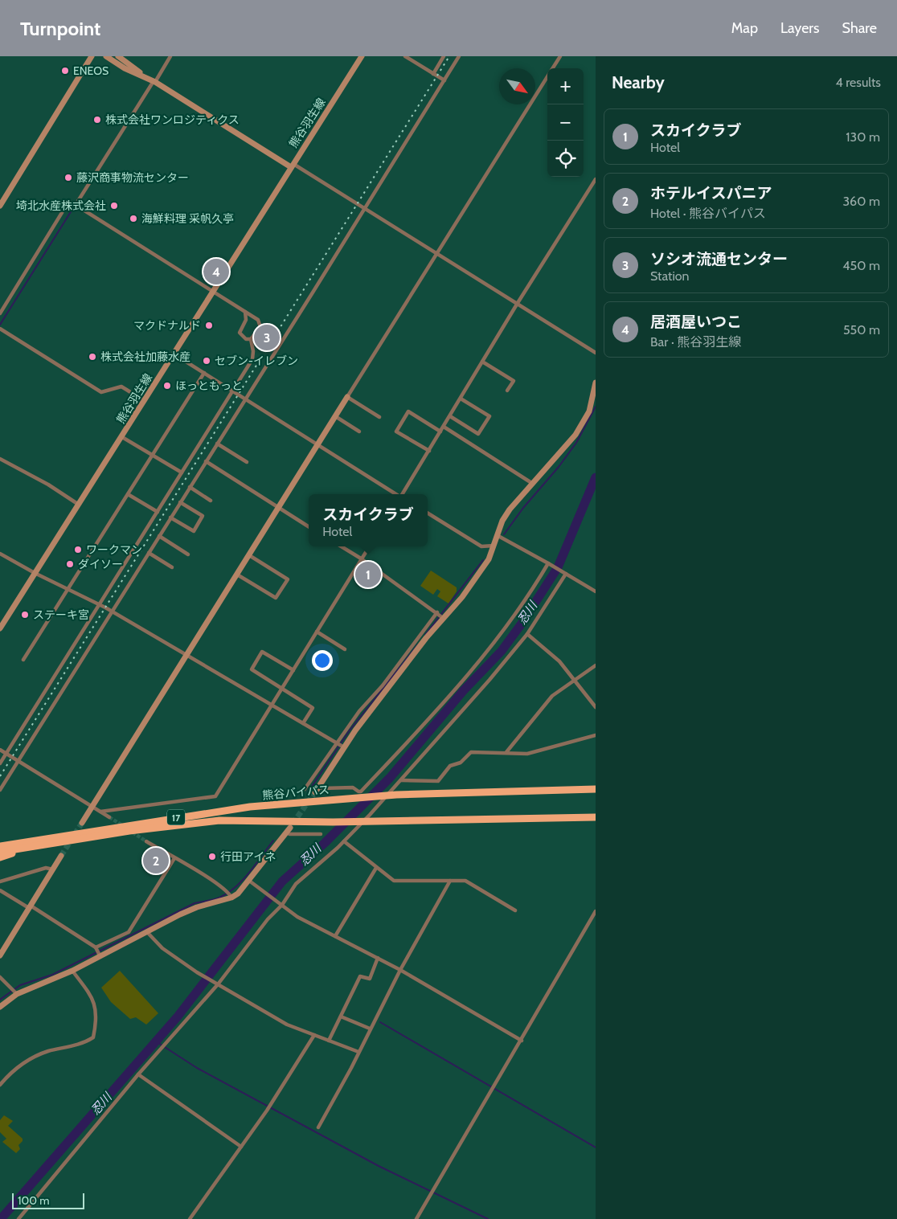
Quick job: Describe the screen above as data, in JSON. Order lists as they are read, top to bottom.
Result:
{
  "streets": {
    "highway": ["熊谷バイパス", "17"],
    "street": ["熊谷羽生線"]
  },
  "water": ["忍川"],
  "places": [
    "ENEOS",
    "株式会社ワンロジティクス",
    "藤沢商事物流センター",
    "埼北水産株式会社",
    "海鮮料理 采帆久亭",
    "マクドナルド",
    "株式会社加藤水産",
    "セブン-イレブン",
    "ほっともっと",
    "ワークマン",
    "ダイソー",
    "ステーキ宮",
    "行田アイネ"
  ],
  "scale_bar": "100 m",
  "north": "bottom right",
  "page": {
    "header": "Turnpoint",
    "nav": ["Map", "Layers", "Share"],
    "heading": ["Nearby", "4 results"],
    "map_buttons": ["+", "−"],
    "list": [
      {
        "mark": "1",
        "name": "スカイクラブ",
        "note": "Hotel",
        "value": "130 m"
      },
      {
        "mark": "2",
        "name": "ホテルイスパニア",
        "note": "Hotel · 熊谷バイパス",
        "value": "360 m"
      },
      {
        "mark": "3",
        "name": "ソシオ流通センター",
        "note": "Station",
        "value": "450 m"
      },
      {
        "mark": "4",
        "name": "居酒屋いつこ",
        "note": "Bar · 熊谷羽生線",
        "value": "550 m"
      }
    ],
    "pins": [
      "4",
      "3",
      "1",
      "2"
    ],
    "popup": ["スカイクラブ", "Hotel"],
    "scale": "100 m"
  }
}
